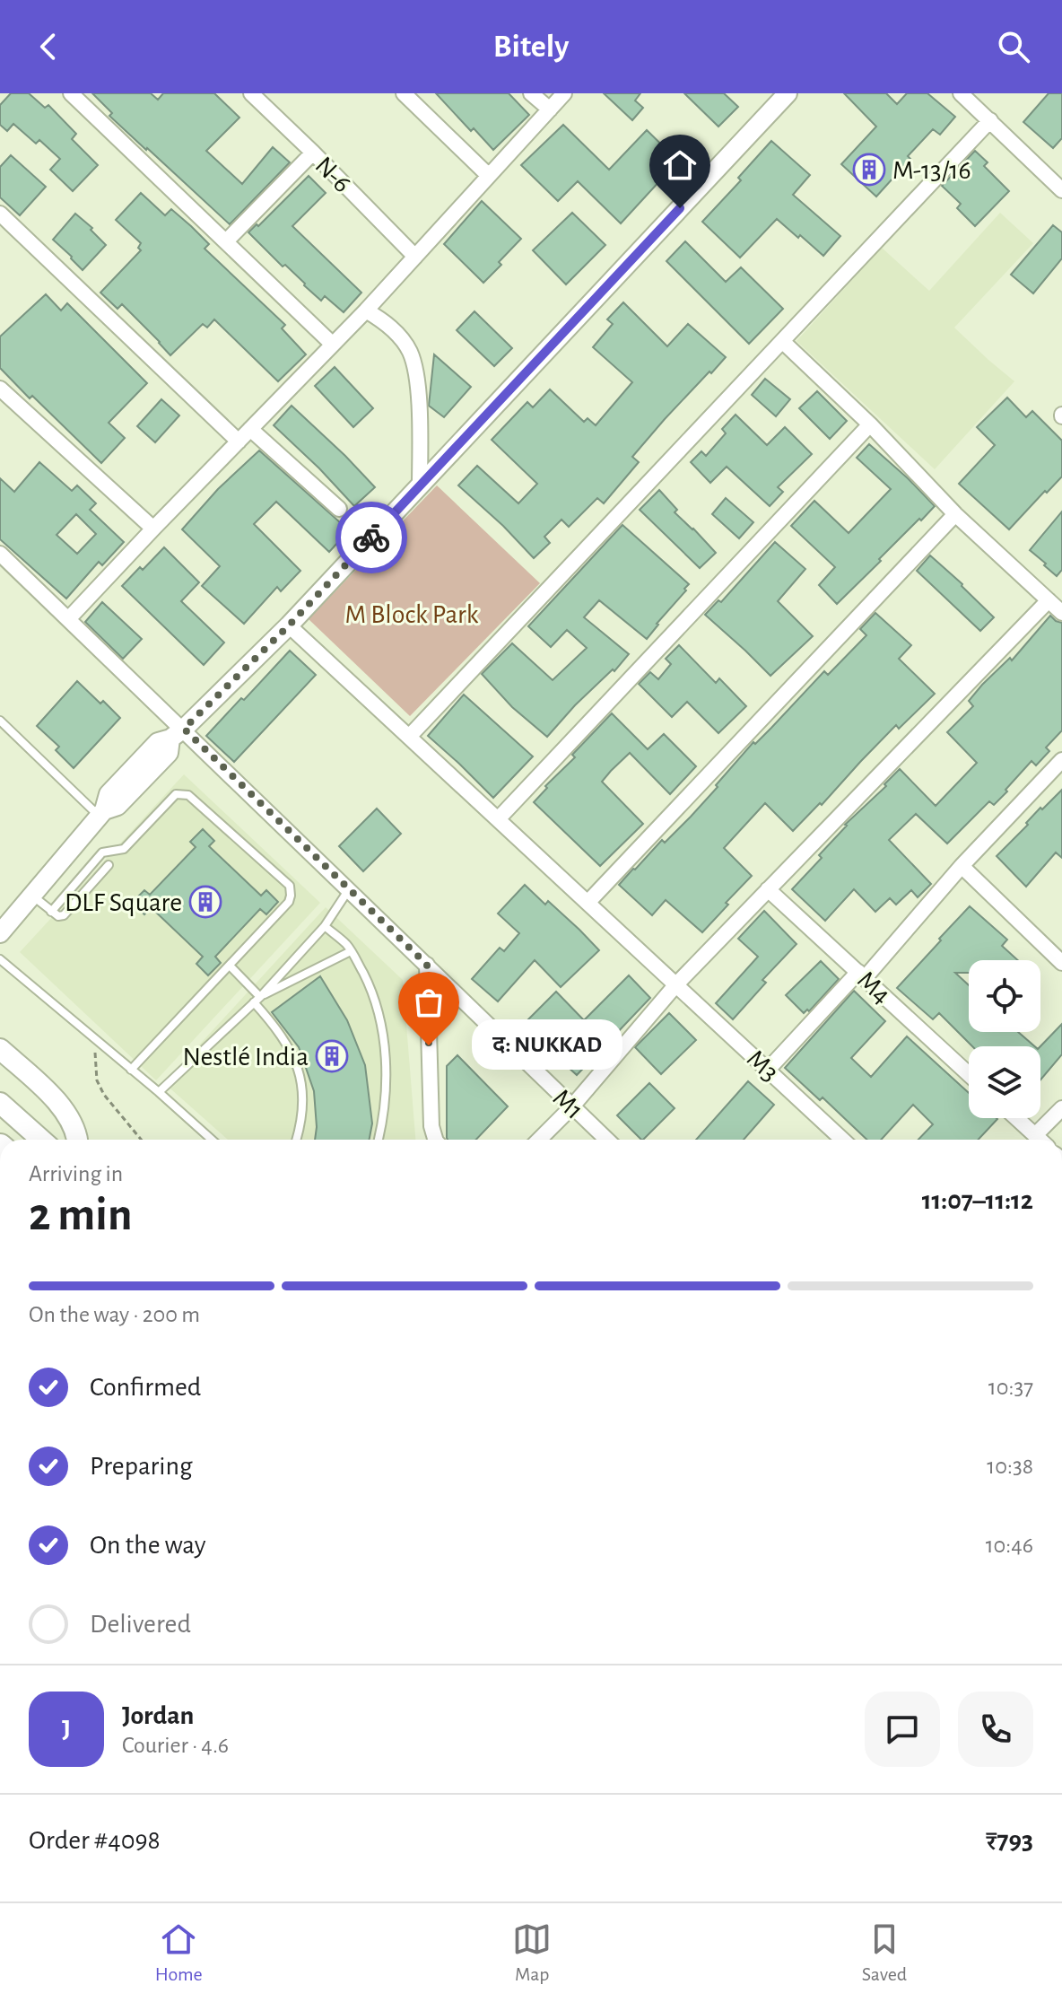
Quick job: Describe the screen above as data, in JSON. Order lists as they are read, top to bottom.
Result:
{
  "streets": {
    "street": [
      "N-6",
      "M4",
      "M3",
      "M1"
    ]
  },
  "parks": ["M Block Park"],
  "places": {
    "building": ["M-13/16", "DLF Square", "Nestlé India"],
    "other": ["द: NUKKAD"]
  },
  "page": {
    "header": "Bitely",
    "bubble": "द: NUKKAD",
    "heading": ["2 min", "Arriving in", "11:07–11:12"],
    "panel": [
      "Jordan",
      "Courier · 4.6",
      "Order #4098",
      "₹793"
    ],
    "bar": "On the way · 200 m",
    "list": [
      ["Confirmed", "10:37"],
      ["Preparing", "10:38"],
      ["On the way", "10:46"],
      "Delivered"
    ],
    "round": "J",
    "tabs": ["Home", "Map", "Saved"]
  }
}
